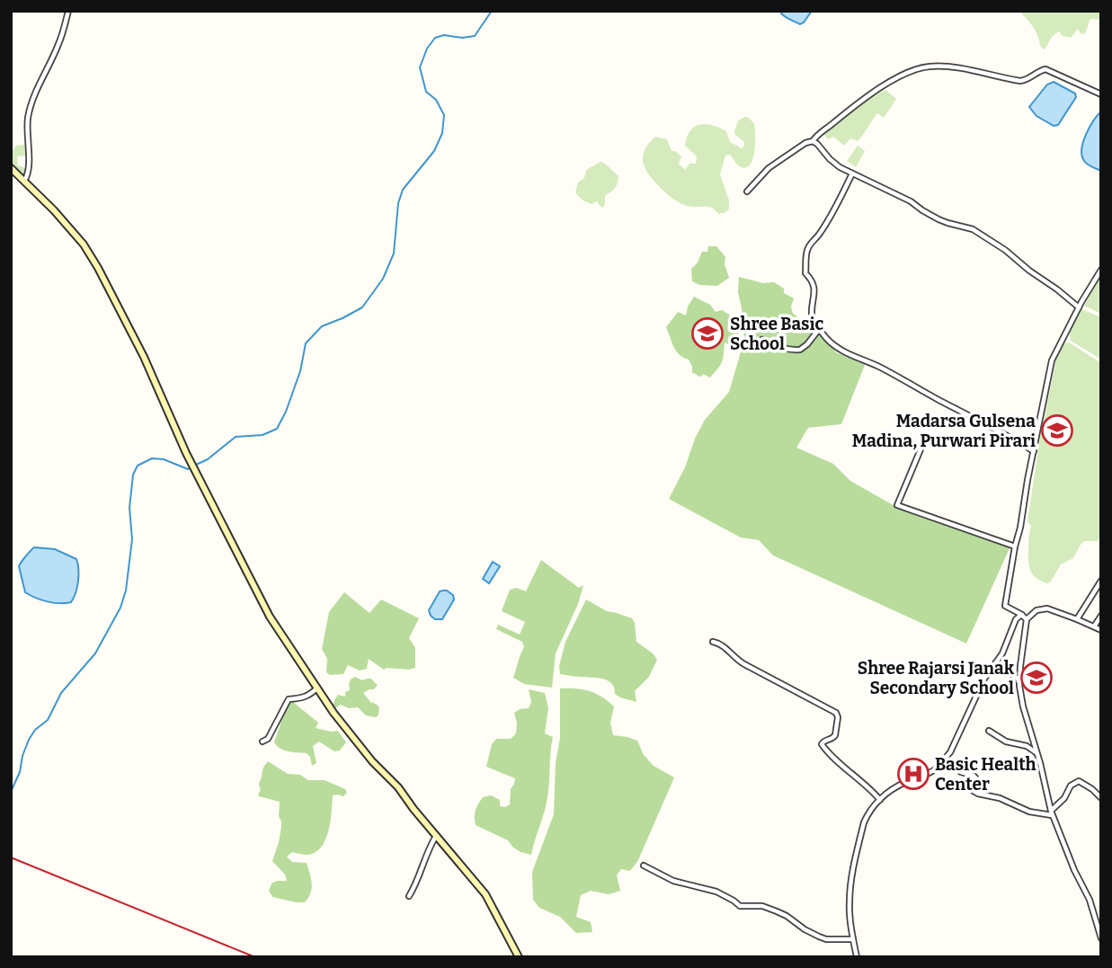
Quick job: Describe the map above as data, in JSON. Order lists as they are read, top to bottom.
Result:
{
  "places": {
    "school or university": ["Shree Basic School", "Madarsa Gulsena Madina, Purwari Pirari", "Shree Rajarsi Janak Secondary School"],
    "hospital": ["Basic Health Center"]
  }
}
